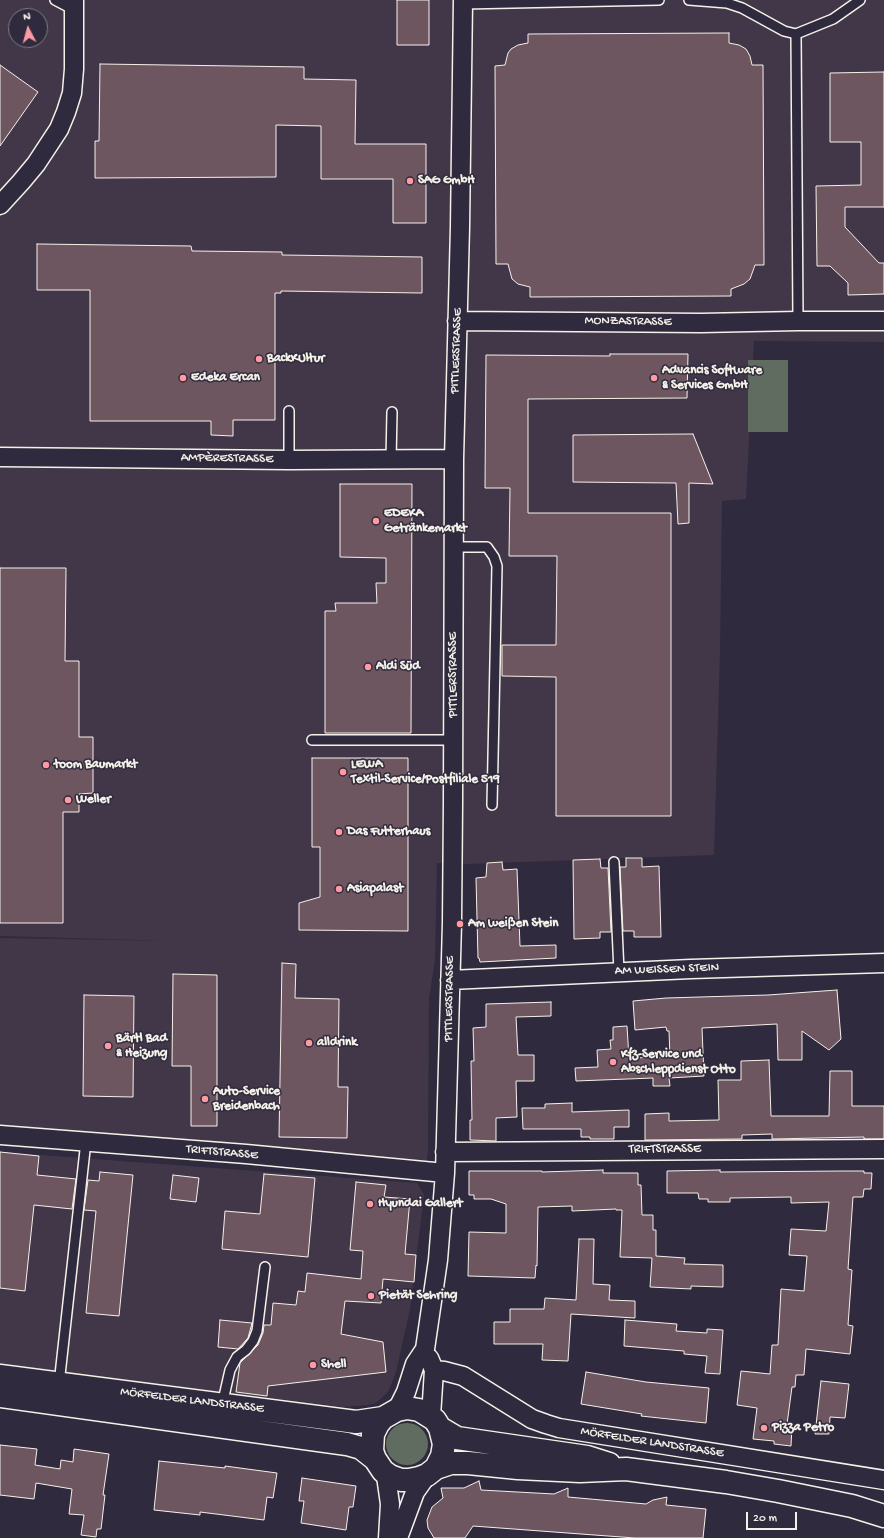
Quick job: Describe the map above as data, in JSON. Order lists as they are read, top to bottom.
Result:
{
  "streets": {
    "main road": ["MÖRFELDER LANDSTRASSE"],
    "street": [
      "MONZASTRASSE",
      "PITTLERSTRASSE",
      "AMPÈRESTRASSE",
      "AM WEISSEN STEIN",
      "TRIFTSTRASSE"
    ]
  },
  "crossings": [
    ["MONZASTRASSE", "PITTLERSTRASSE"],
    ["PITTLERSTRASSE", "AMPÈRESTRASSE"],
    ["PITTLERSTRASSE", "AM WEISSEN STEIN"],
    ["PITTLERSTRASSE", "TRIFTSTRASSE"],
    ["PITTLERSTRASSE", "MÖRFELDER LANDSTRASSE"]
  ],
  "places": [
    "SAG GmbH",
    "BackKUltur",
    "Edeka Ercan",
    "Advancis Software & Services GmbH",
    "EDEKA Getränkemarkt",
    "Aldi Süd",
    "toom Baumarkt",
    "LEWA Textil-Service/Postfiliale 519",
    "Weller",
    "Das Futterhaus",
    "Asiapalast",
    "Am weißen Stein",
    "alldrink",
    "Bärtl Bad & Heizung",
    "Kfz-Service und Abschleppdienst Otto",
    "Auto-Service Breidenbach",
    "Hyundai Gallert",
    "Pietät Sehring",
    "Shell",
    "Pizza Petro"
  ],
  "scale_bar": "20 m",
  "north": "top"
}
